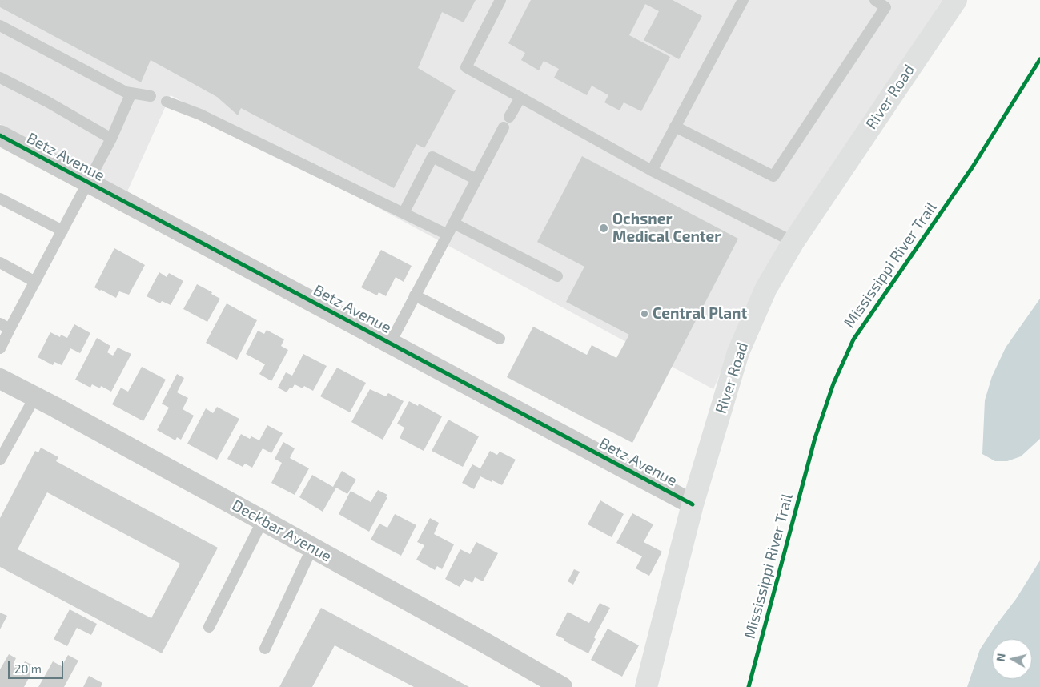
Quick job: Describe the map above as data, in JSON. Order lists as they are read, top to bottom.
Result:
{
  "streets": {
    "main road": ["River Road"],
    "street": ["Betz Avenue", "Deckbar Avenue"],
    "cycle path": ["Mississippi River Trail"]
  },
  "crossings": [
    ["River Road", "Betz Avenue"]
  ],
  "places": ["Ochsner Medical Center", "Central Plant"],
  "scale_bar": "20 m",
  "north": "left"
}
